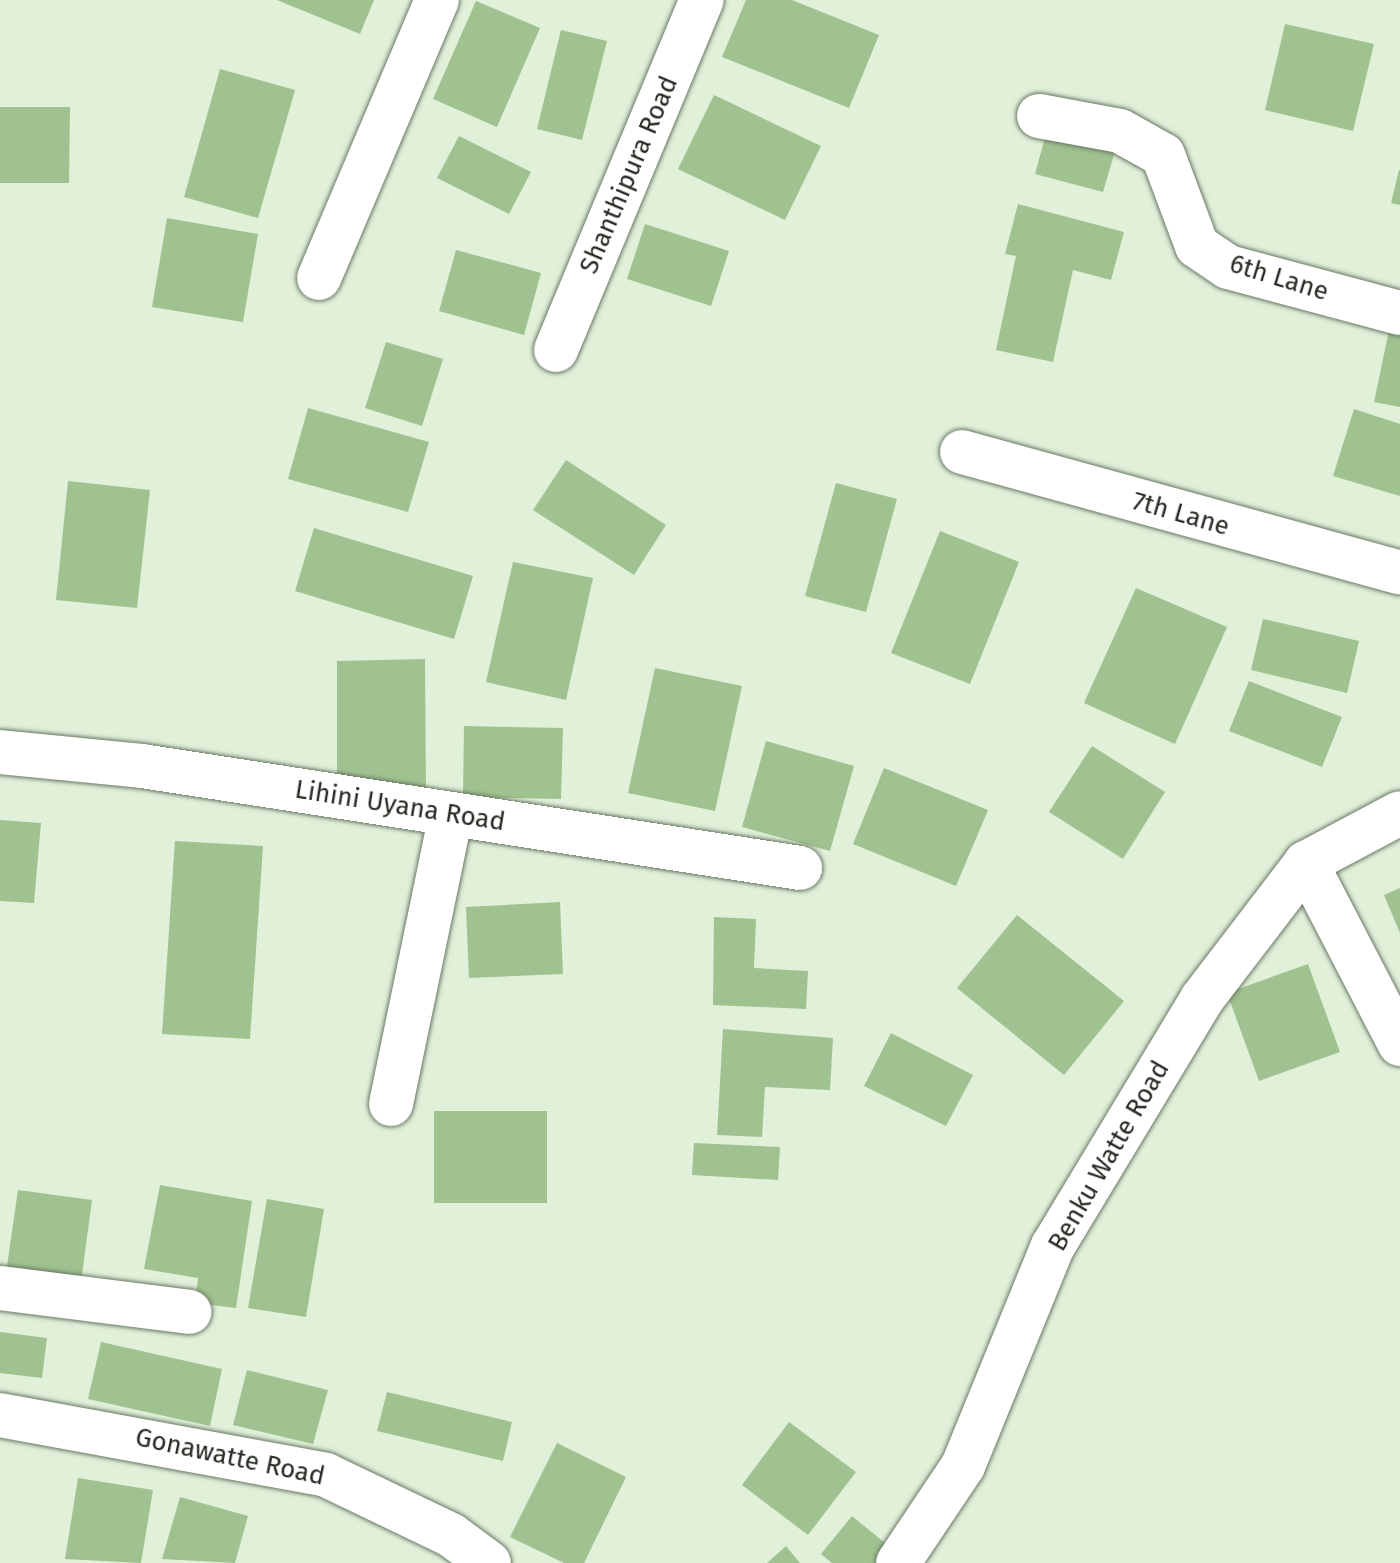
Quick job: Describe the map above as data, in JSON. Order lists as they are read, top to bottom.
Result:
{
  "streets": {
    "street": [
      "Shanthipura Road",
      "6th Lane",
      "7th Lane",
      "Lihini Uyana Road",
      "Benku Watte Road",
      "Gonawatte Road"
    ]
  }
}
